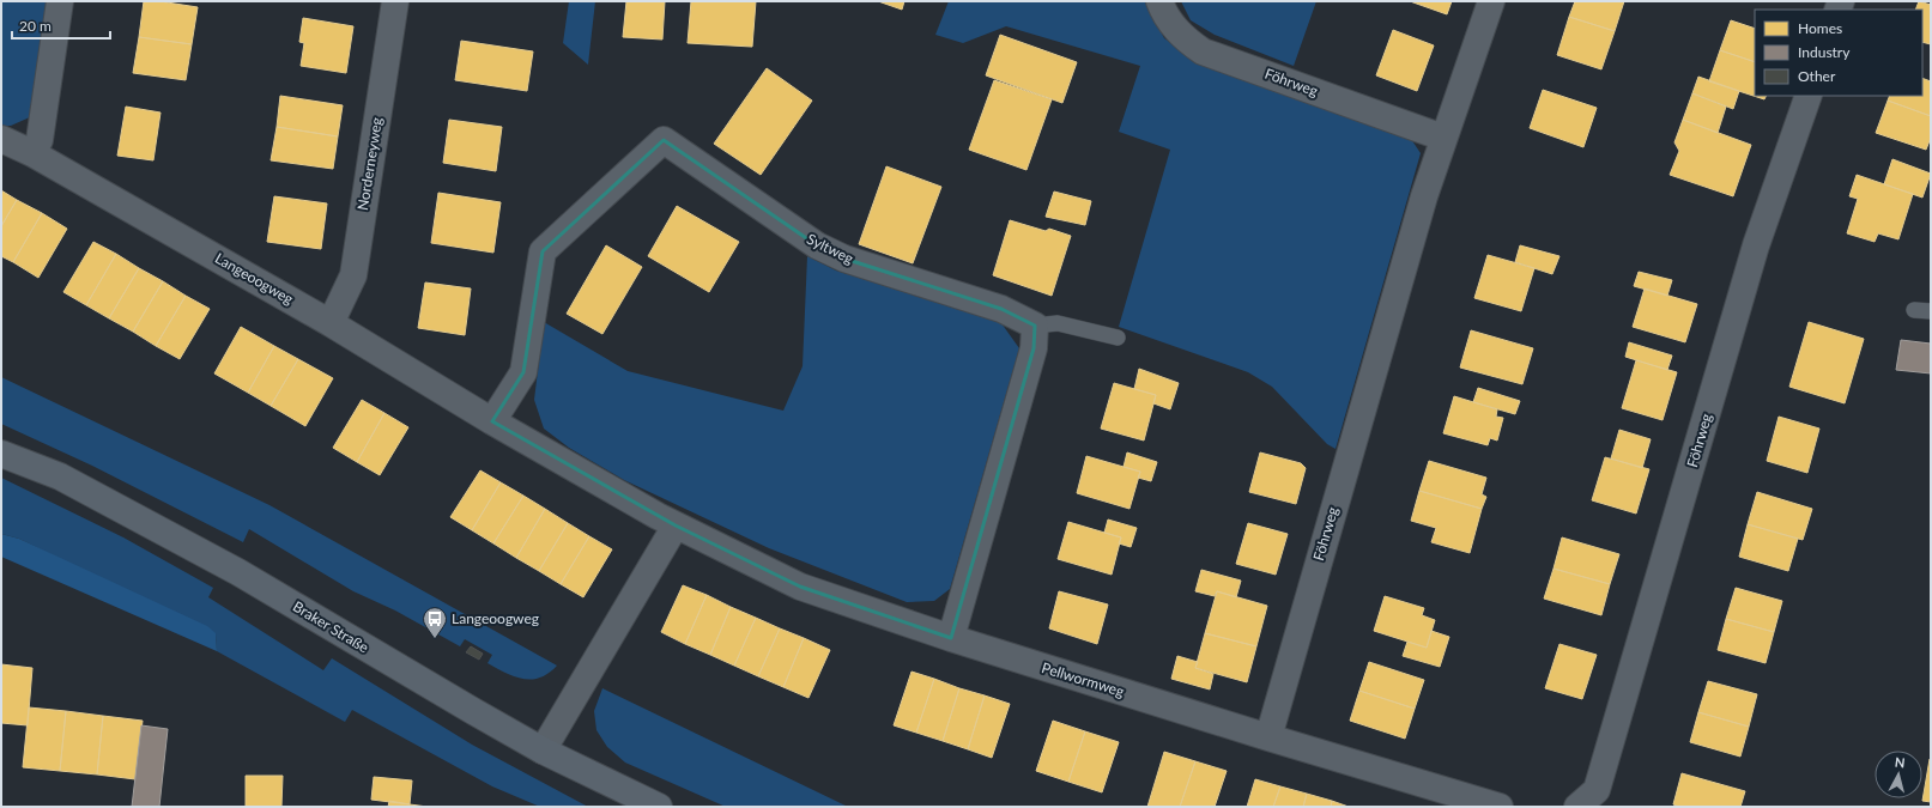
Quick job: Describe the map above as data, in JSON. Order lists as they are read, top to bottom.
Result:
{
  "streets": {
    "main road": ["Braker Straße"],
    "street": [
      "Föhrweg",
      "Norderneyweg",
      "Syltweg",
      "Langeoogweg",
      "Pellwormweg"
    ]
  },
  "crossings": [
    ["Föhrweg", "Pellwormweg"],
    ["Norderneyweg", "Langeoogweg"],
    ["Syltweg", "Langeoogweg"],
    ["Langeoogweg", "Pellwormweg"]
  ],
  "places": {
    "bus stop": ["Langeoogweg"]
  },
  "legend": ["Homes", "Industry", "Other"],
  "scale_bar": "20 m",
  "north": "top"
}
